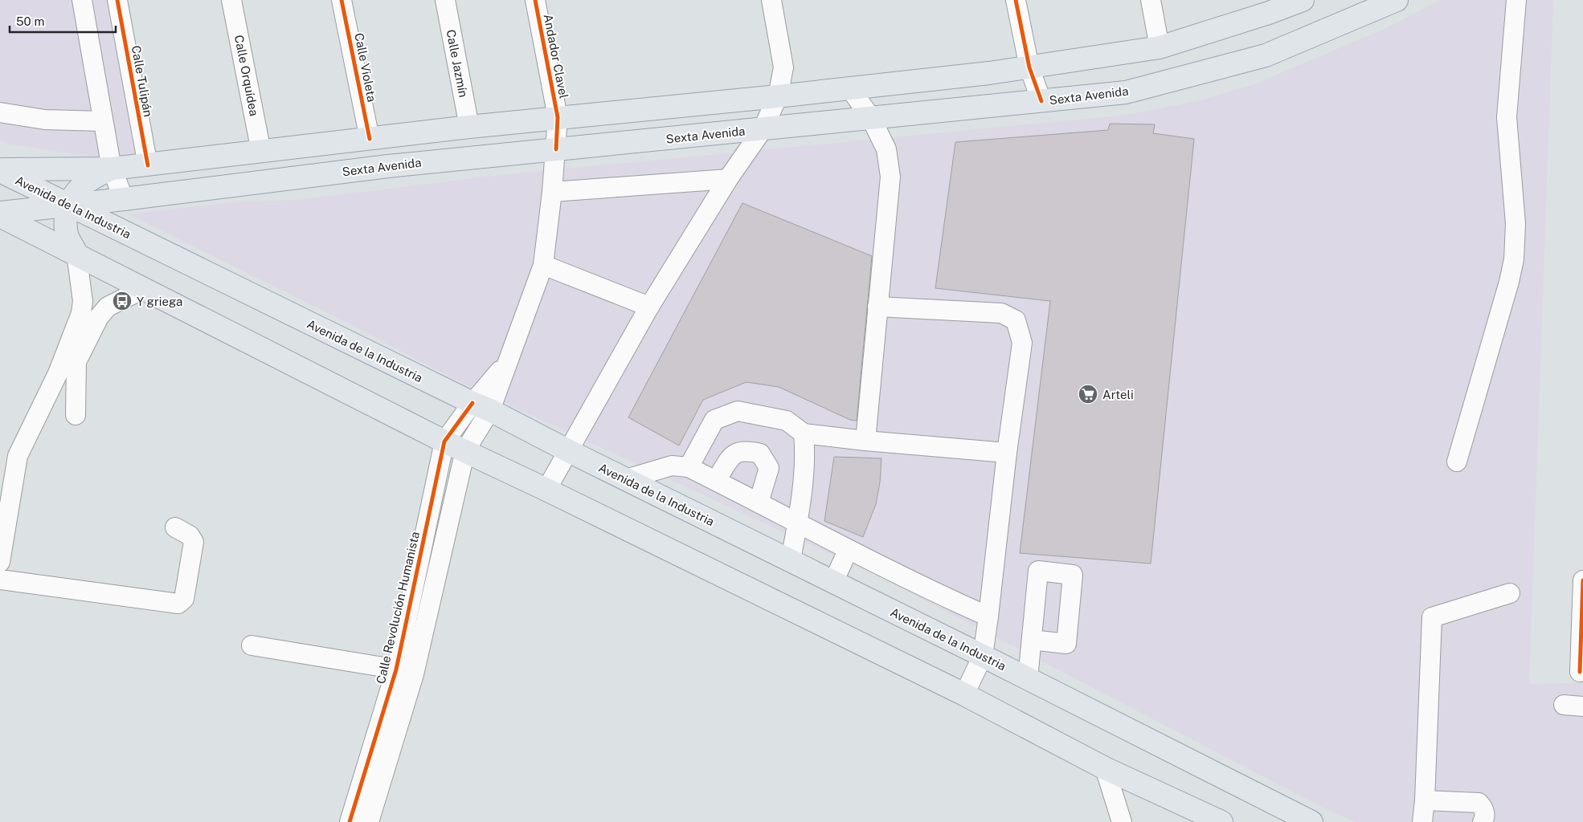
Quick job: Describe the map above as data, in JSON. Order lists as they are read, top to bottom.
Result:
{
  "streets": {
    "main road": ["Sexta Avenida", "Avenida de la Industria"],
    "street": [
      "Andador Clavel",
      "Calle Jazmín",
      "Calle Violeta",
      "Calle Orquídea",
      "Calle Tulipán",
      "Calle Revolución Humanista"
    ]
  },
  "crossings": [
    ["Andador Clavel", "Sexta Avenida"],
    ["Andador Clavel", "Avenida de la Industria"],
    ["Andador Clavel", "Calle Revolución Humanista"],
    ["Sexta Avenida", "Avenida de la Industria"],
    ["Avenida de la Industria", "Calle Revolución Humanista"]
  ],
  "places": {
    "bus stop": ["Y griega"],
    "supermarket": ["Arteli"]
  },
  "scale_bar": "50 m"
}
